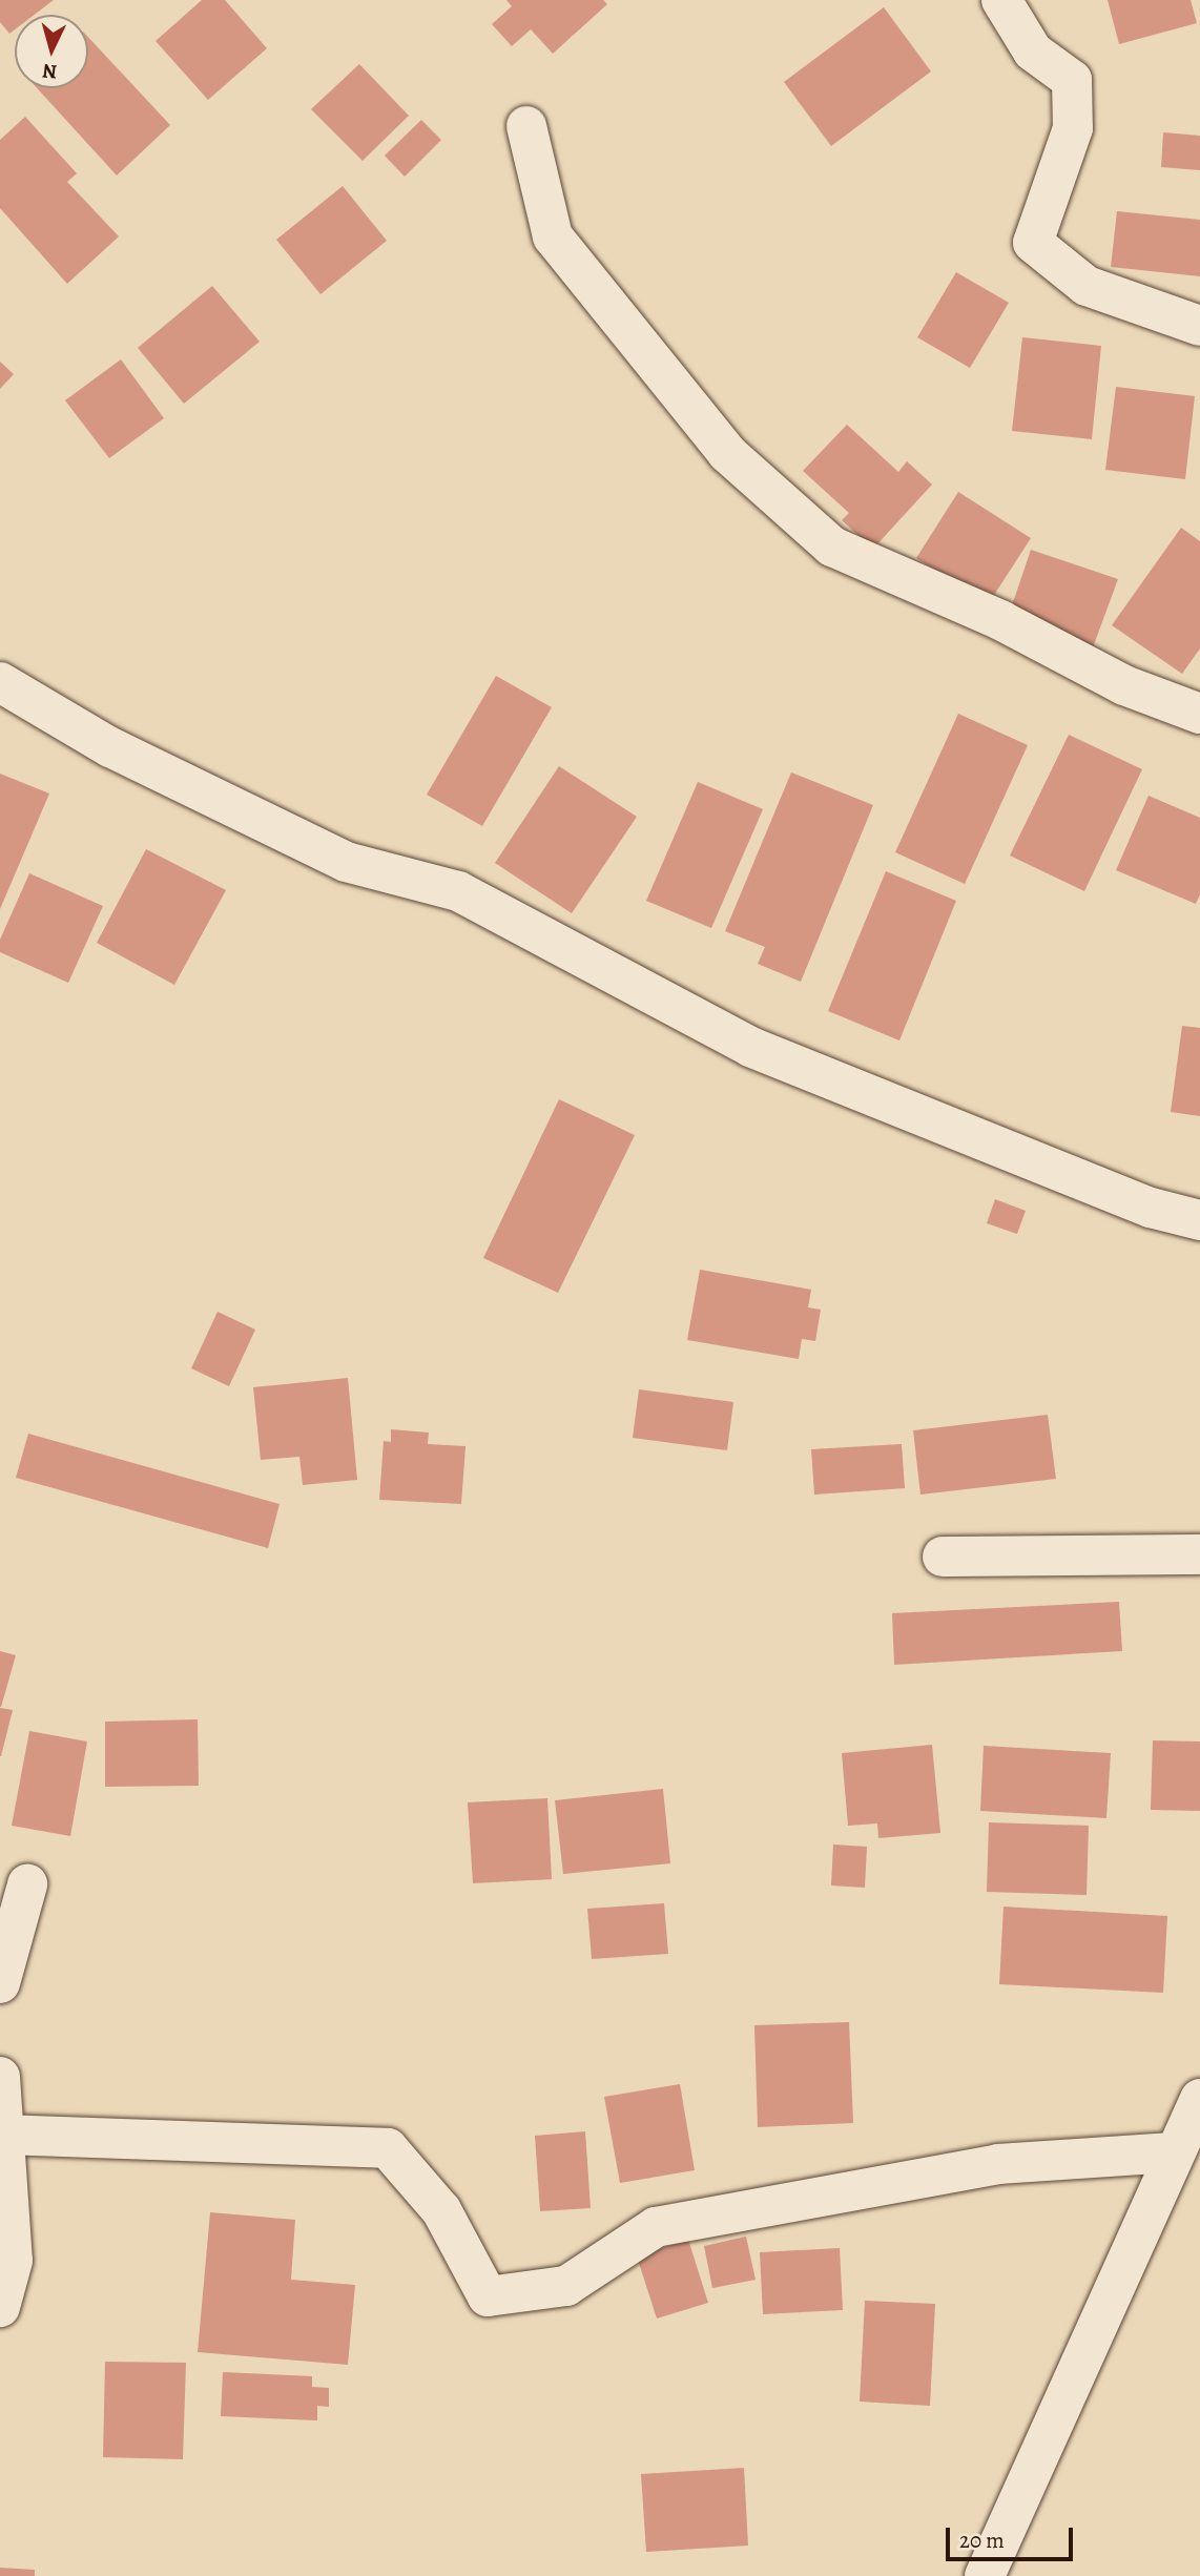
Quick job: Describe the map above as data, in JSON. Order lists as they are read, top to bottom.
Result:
{
  "scale_bar": "20 m",
  "north": "bottom"
}
